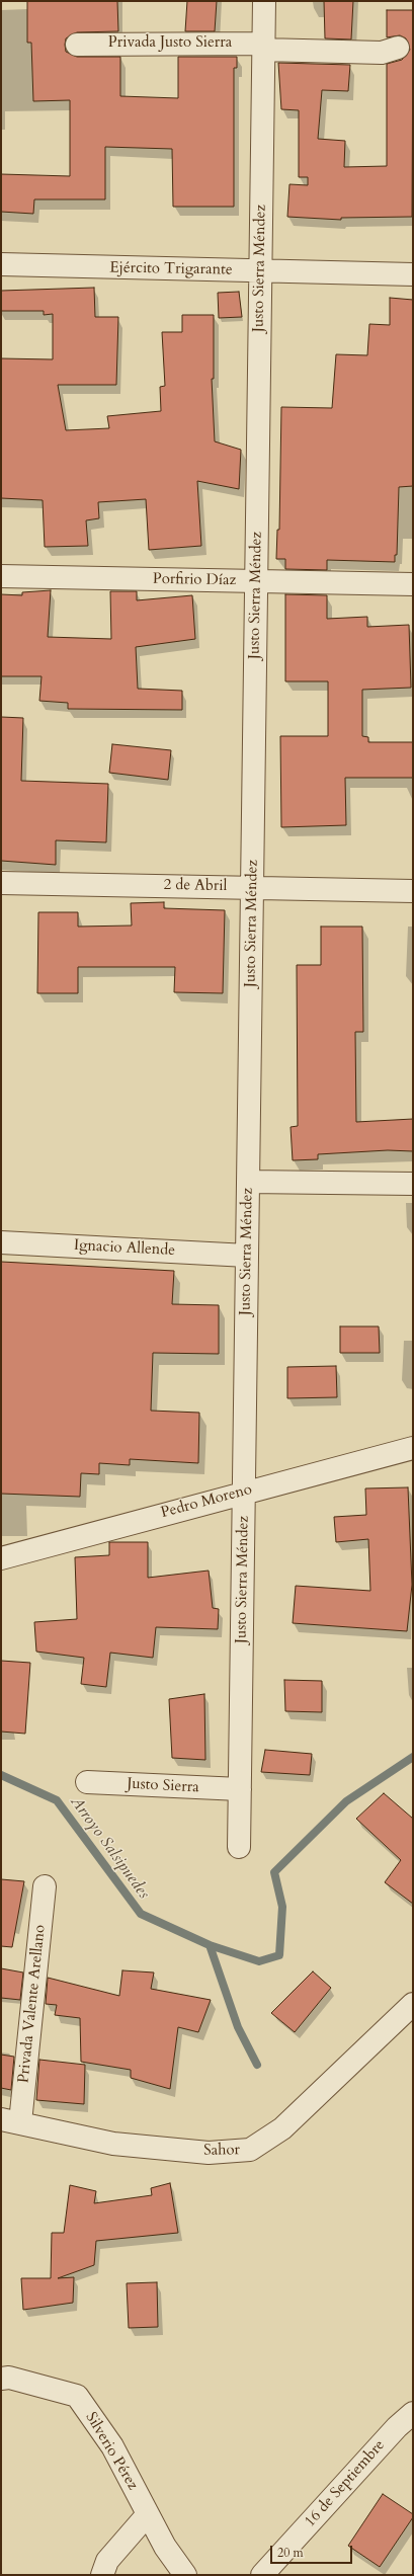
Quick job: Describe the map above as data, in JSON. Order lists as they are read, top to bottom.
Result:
{
  "streets": {
    "street": [
      "Privada Justo Sierra",
      "Justo Sierra Méndez",
      "Ejército Trigarante",
      "Porfirio Díaz",
      "2 de Abril",
      "Ignacio Allende",
      "Pedro Moreno",
      "Justo Sierra",
      "Privada Valente Arellano",
      "Sahor",
      "Silverio Pérez",
      "16 de Septiembre"
    ]
  },
  "crossings": [
    ["Privada Justo Sierra", "Justo Sierra Méndez"],
    ["Justo Sierra Méndez", "Ejército Trigarante"],
    ["Justo Sierra Méndez", "Porfirio Díaz"],
    ["Justo Sierra Méndez", "2 de Abril"],
    ["Justo Sierra Méndez", "Ignacio Allende"],
    ["Justo Sierra Méndez", "Pedro Moreno"],
    ["Justo Sierra Méndez", "Justo Sierra"],
    ["Privada Valente Arellano", "Sahor"]
  ],
  "water": ["Arroyo Salsipuedes"],
  "scale_bar": "20 m"
}
